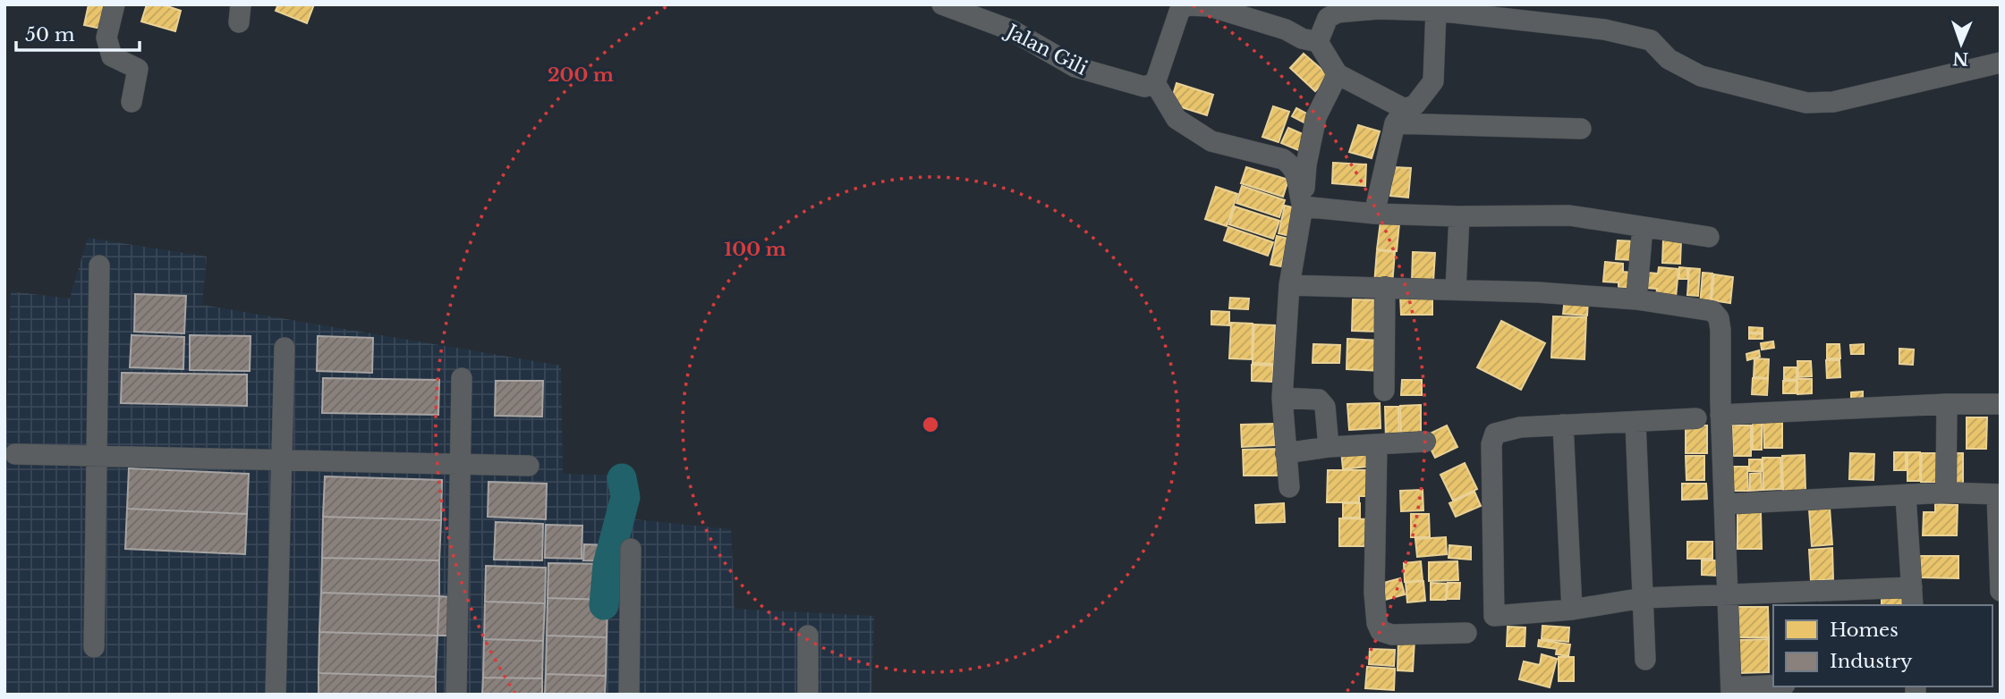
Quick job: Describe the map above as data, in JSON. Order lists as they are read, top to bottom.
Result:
{
  "streets": {
    "street": ["Jalan Gili"]
  },
  "legend": ["Homes", "Industry"],
  "scale_bar": "50 m",
  "north": "bottom",
  "rings": ["200 m", "100 m"]
}
